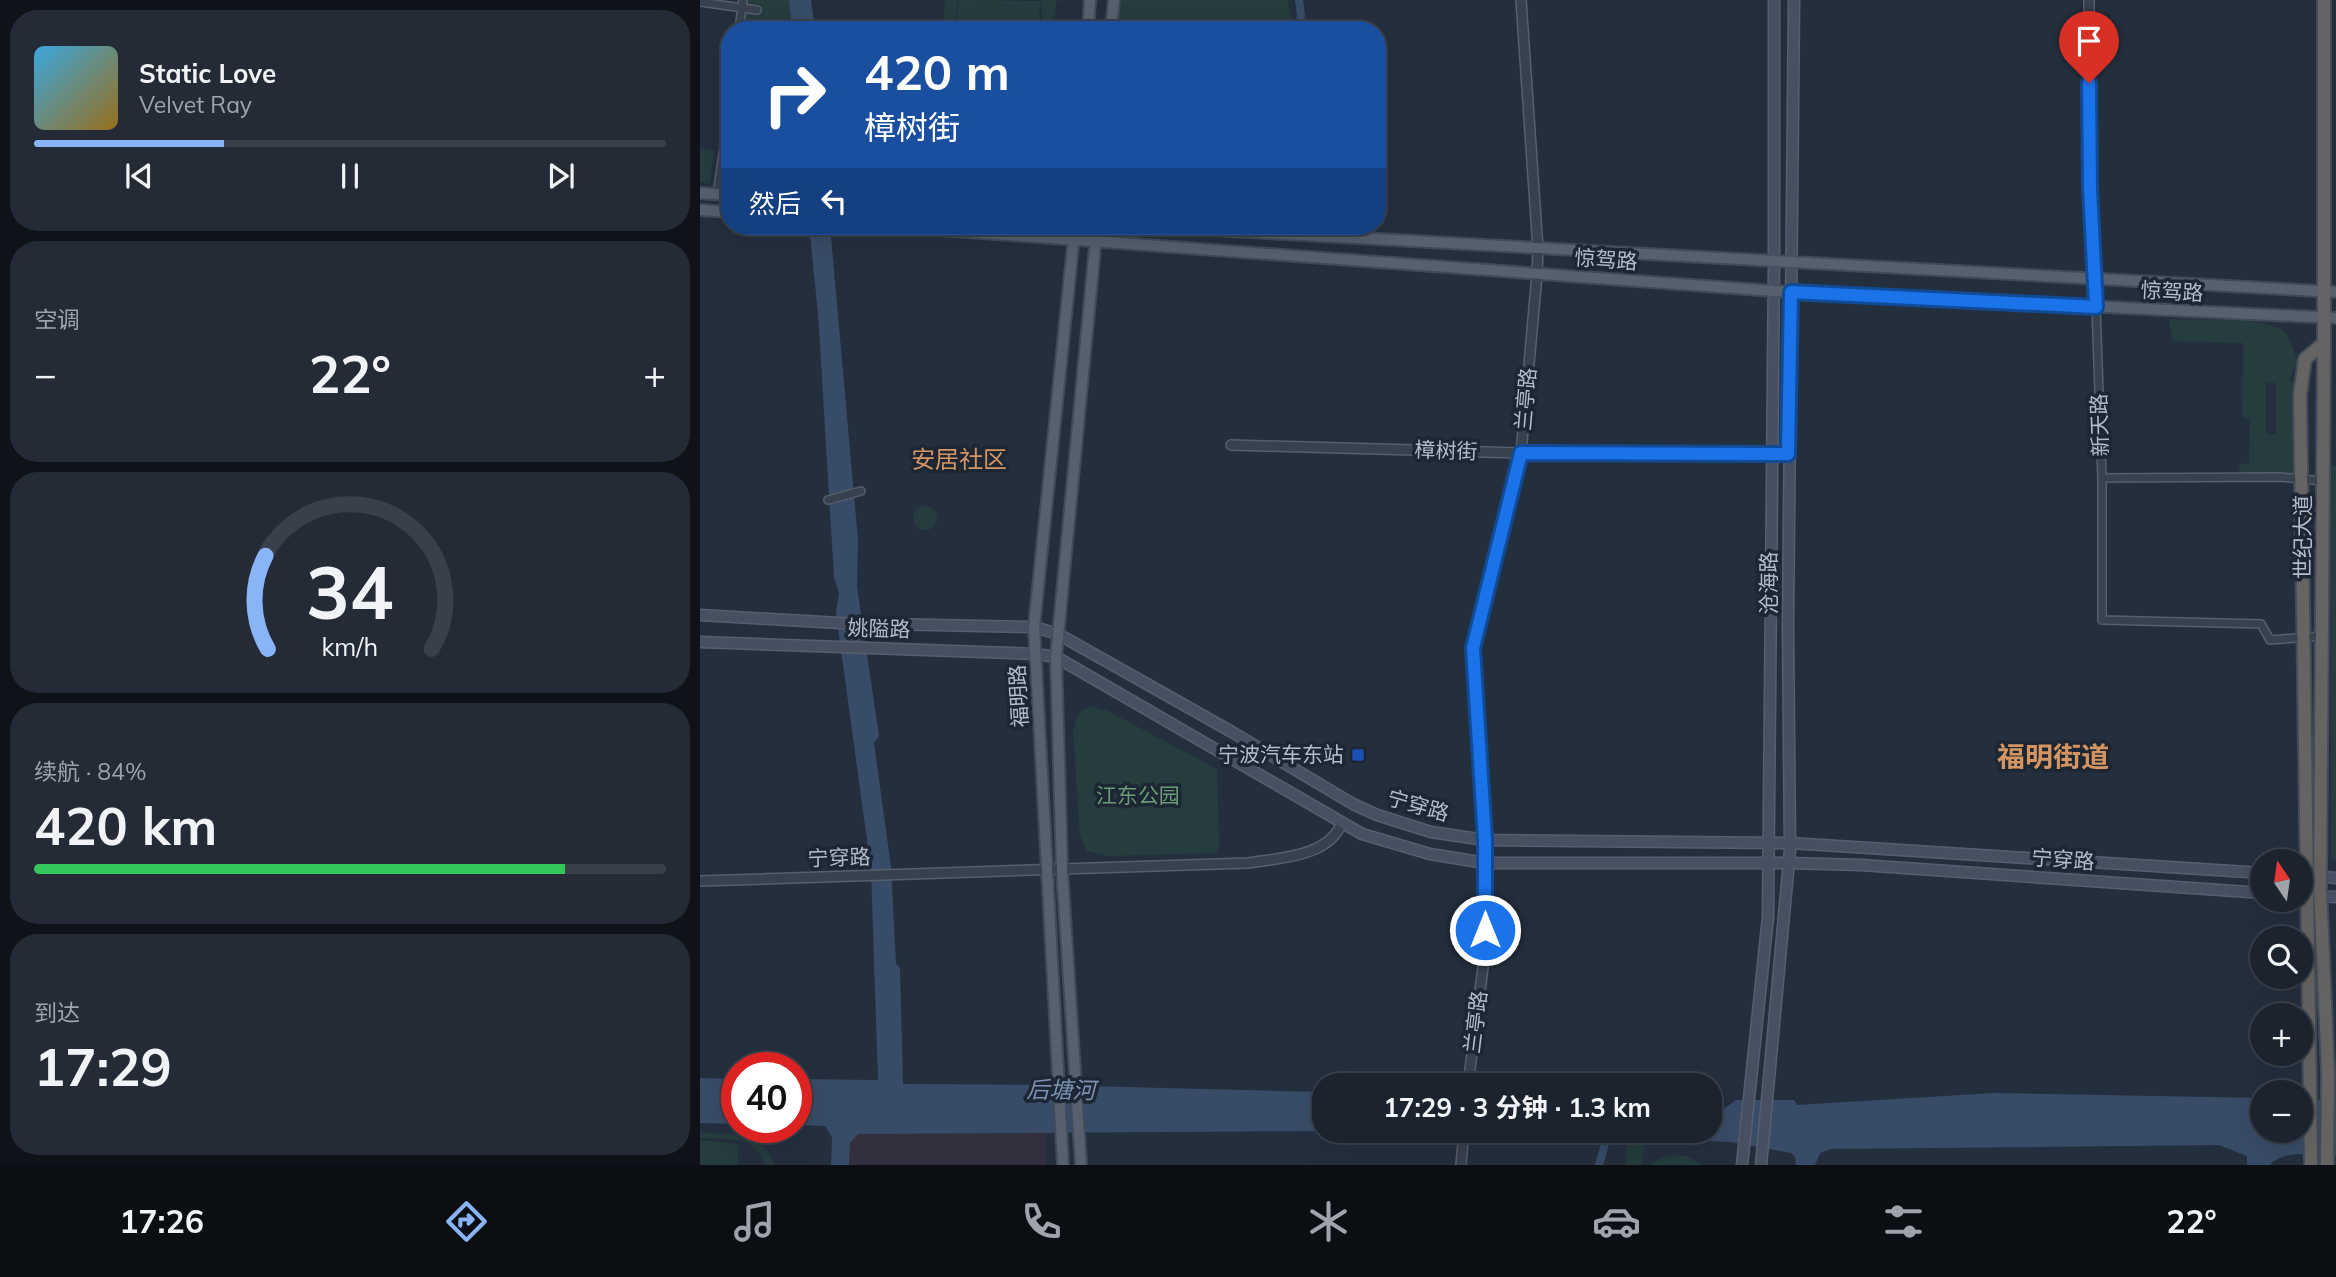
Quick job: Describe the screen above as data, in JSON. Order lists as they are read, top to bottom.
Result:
{
  "streets": {
    "highway": ["世纪大道"],
    "main road": [
      "惊驾路",
      "沧海路",
      "姚隘路",
      "福明路",
      "宁穿路"
    ],
    "street": ["兰亭路", "新天路", "樟树街"]
  },
  "crossings": [
    ["惊驾路", "兰亭路"],
    ["惊驾路", "新天路"],
    ["惊驾路", "世纪大道"],
    ["惊驾路", "沧海路"],
    ["惊驾路", "福明路"],
    ["兰亭路", "樟树街"],
    ["兰亭路", "宁穿路"],
    ["新天路", "世纪大道"],
    ["樟树街", "沧海路"],
    ["沧海路", "宁穿路"],
    ["姚隘路", "福明路"],
    ["姚隘路", "宁穿路"],
    ["福明路", "宁穿路"]
  ],
  "districts": ["安居社区", "福明街道"],
  "water": ["后塘河"],
  "parks": ["江东公园"],
  "places": {
    "transit": ["宁波汽车东站"]
  },
  "north": "top",
  "page": {
    "turn": ["420 m", "樟树街"],
    "song": ["Static Love", "Velvet Ray"],
    "then": "然后",
    "tile": [
      "空调",
      ["续航 · 84%", "420 km"],
      ["到达", "17:29"]
    ],
    "heat": ["−", "22°", "+"],
    "map_buttons": ["+", "−"],
    "limit": "40",
    "trip": "17:29 · 3 分钟 · 1.3 km",
    "tabs": ["17:26", "22°"],
    "gauge": ["34", "km/h"]
  }
}
